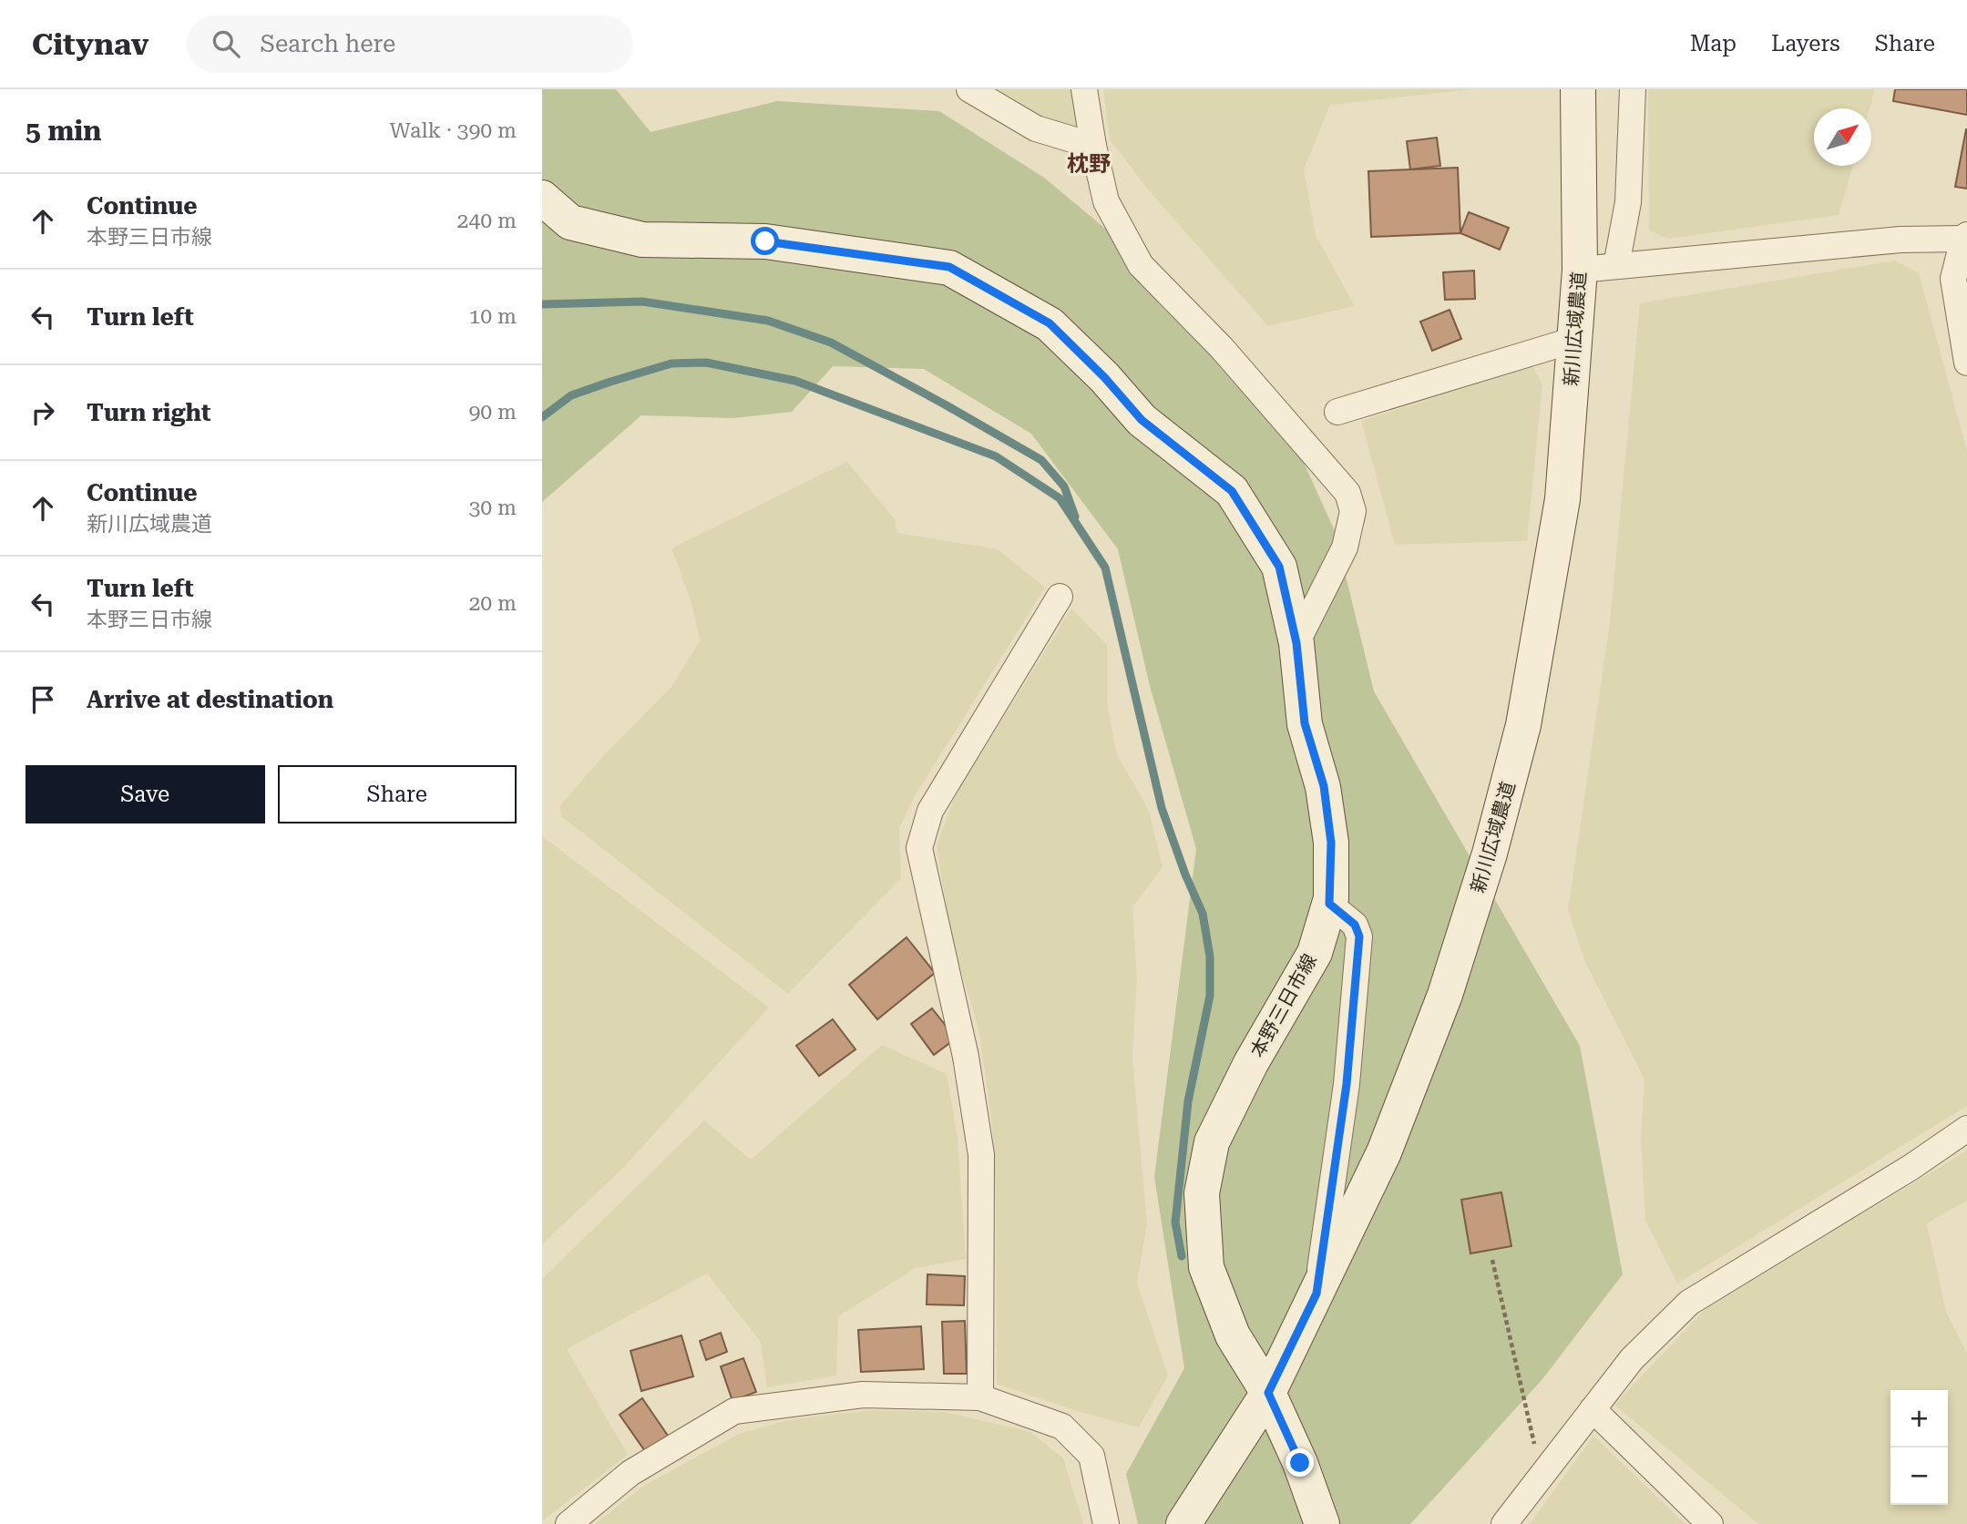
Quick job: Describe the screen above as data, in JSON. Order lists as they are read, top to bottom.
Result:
{
  "streets": {
    "main road": ["新川広域農道", "本野三日市線"]
  },
  "crossings": [
    ["新川広域農道", "本野三日市線"]
  ],
  "districts": ["枕野"],
  "north": "top right",
  "page": {
    "header": "Citynav",
    "search": "Search here",
    "nav": ["Map", "Layers", "Share"],
    "heading": ["5 min", "Walk · 390 m"],
    "list": [
      ["Continue", "本野三日市線", "240 m"],
      ["Turn left", "10 m"],
      ["Turn right", "90 m"],
      ["Continue", "新川広域農道", "30 m"],
      ["Turn left", "本野三日市線", "20 m"],
      "Arrive at destination"
    ],
    "buttons": ["Save", "Share"],
    "map_buttons": ["+", "−"]
  }
}
